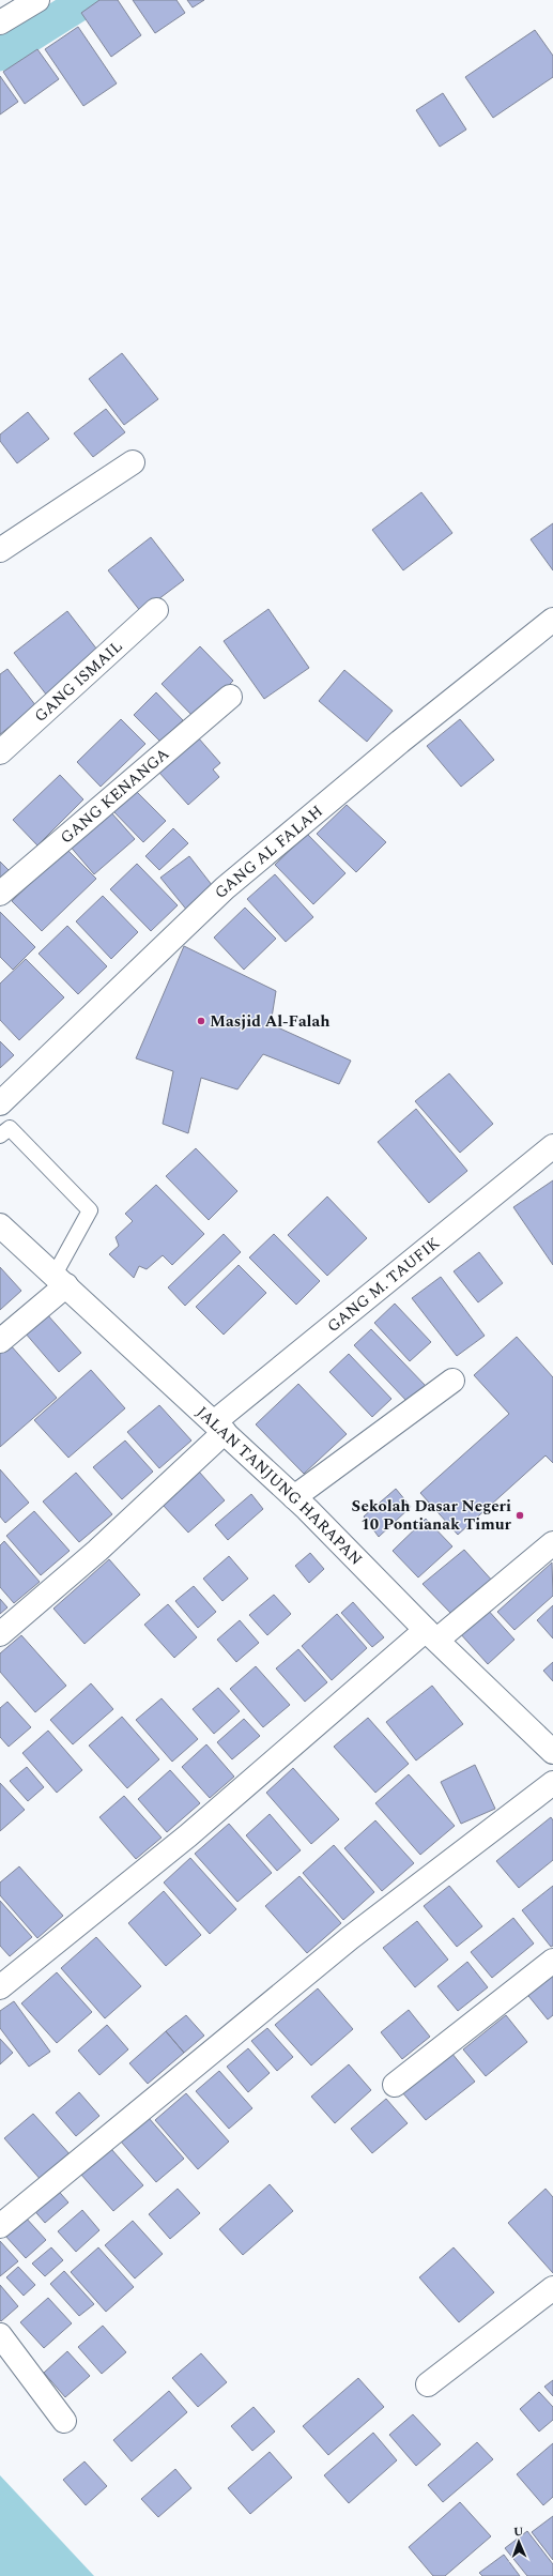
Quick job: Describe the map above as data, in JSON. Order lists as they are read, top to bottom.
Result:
{
  "streets": {
    "street": [
      "GANG ISMAIL",
      "GANG KENANGA",
      "GANG AL FALAH",
      "GANG M. TAUFIK",
      "JALAN TANJUNG HARAPAN"
    ]
  },
  "crossings": [
    ["GANG M. TAUFIK", "JALAN TANJUNG HARAPAN"]
  ],
  "places": ["Masjid Al-Falah", "Sekolah Dasar Negeri 10 Pontianak Timur"],
  "north": "top"
}
